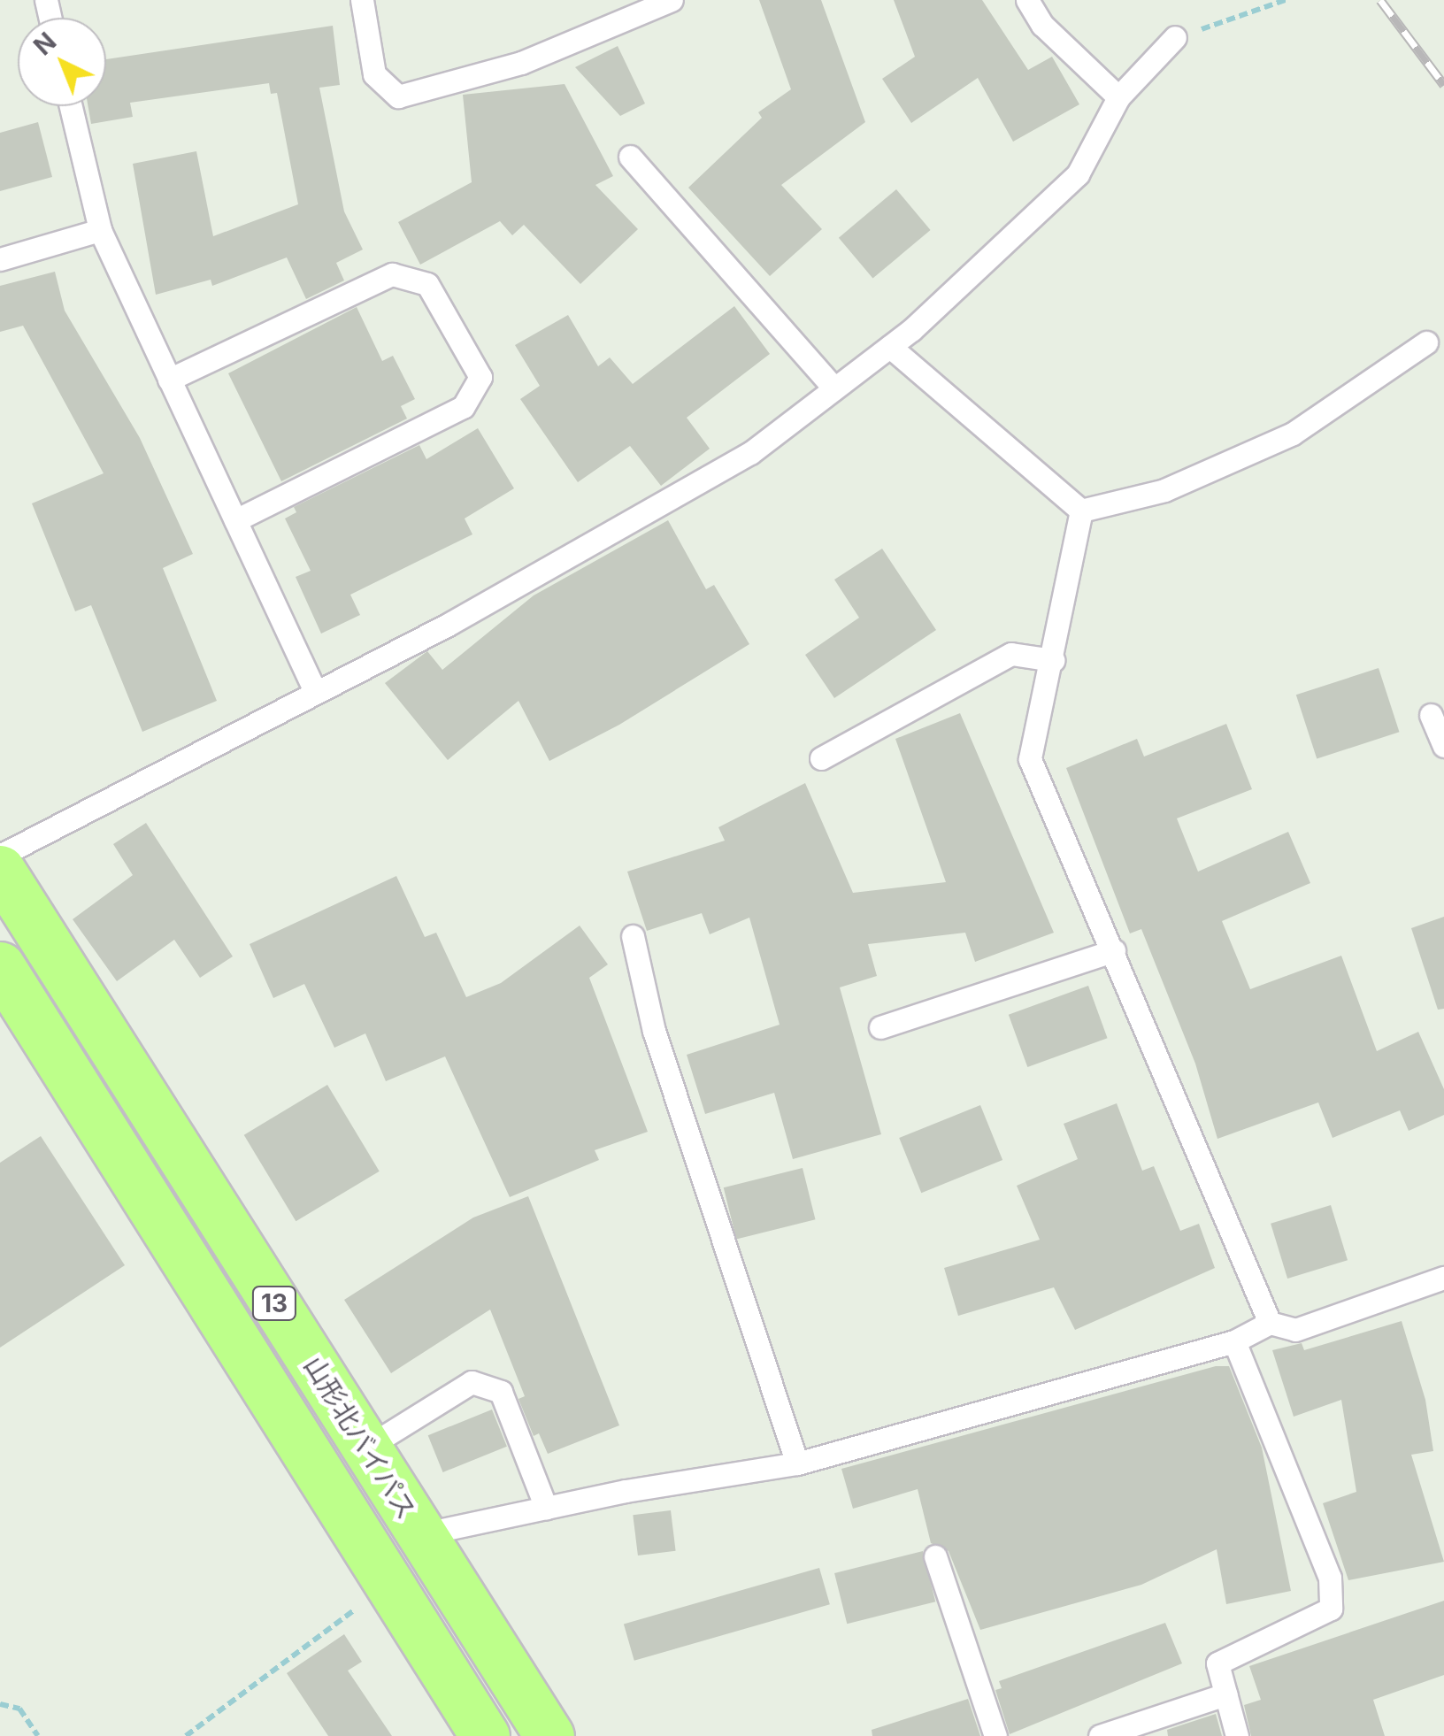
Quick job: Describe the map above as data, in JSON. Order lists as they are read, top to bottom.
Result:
{
  "streets": {
    "highway": ["13", "山形北バイパス"]
  },
  "north": "top left"
}
